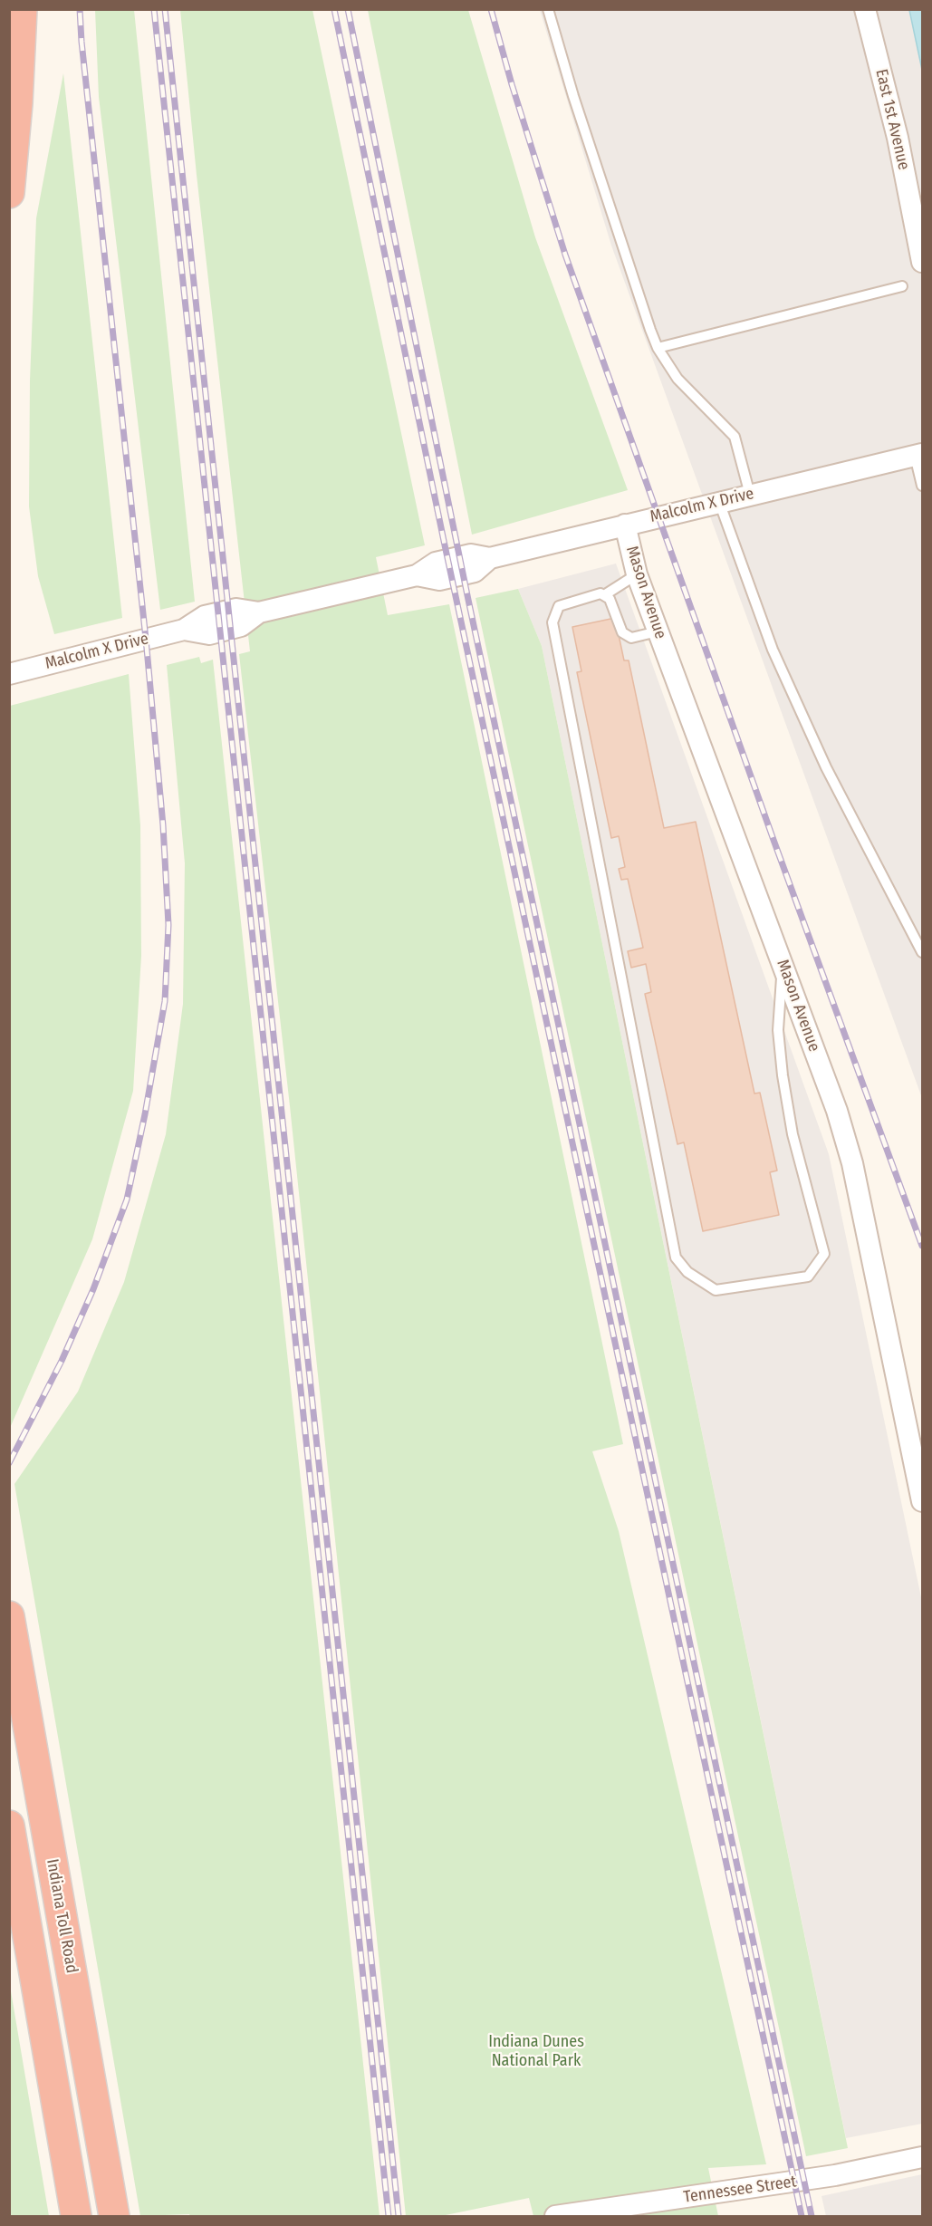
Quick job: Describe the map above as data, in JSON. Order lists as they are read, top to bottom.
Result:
{
  "streets": {
    "highway": ["Indiana Toll Road"],
    "street": [
      "East 1st Avenue",
      "Malcolm X Drive",
      "Mason Avenue",
      "Tennessee Street"
    ]
  },
  "crossings": [
    ["Malcolm X Drive", "Mason Avenue"]
  ],
  "parks": ["Indiana Dunes National Park"]
}
